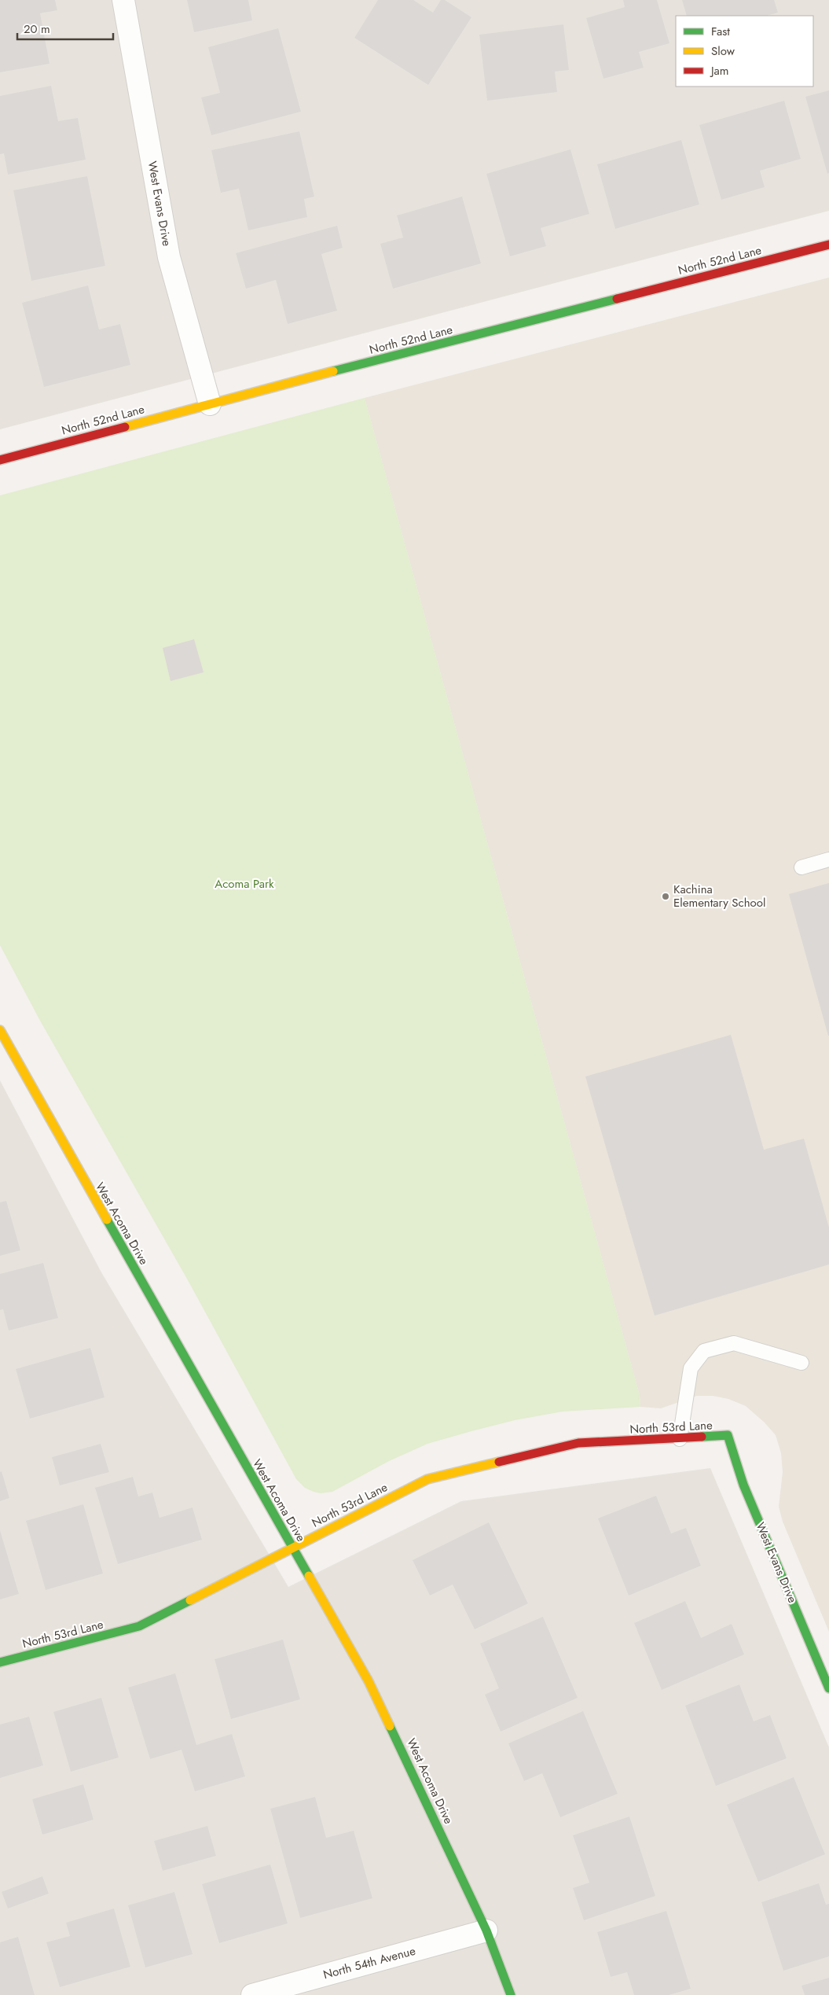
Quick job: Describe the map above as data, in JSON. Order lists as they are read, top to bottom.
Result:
{
  "streets": {
    "street": [
      "West Evans Drive",
      "North 52nd Lane",
      "West Acoma Drive",
      "North 53rd Lane",
      "North 54th Avenue"
    ]
  },
  "crossings": [
    ["West Evans Drive", "North 52nd Lane"],
    ["West Evans Drive", "North 53rd Lane"],
    ["West Acoma Drive", "North 53rd Lane"],
    ["West Acoma Drive", "North 54th Avenue"]
  ],
  "parks": ["Acoma Park"],
  "places": ["Kachina Elementary School"],
  "legend": ["Fast", "Slow", "Jam"],
  "scale_bar": "20 m"
}
